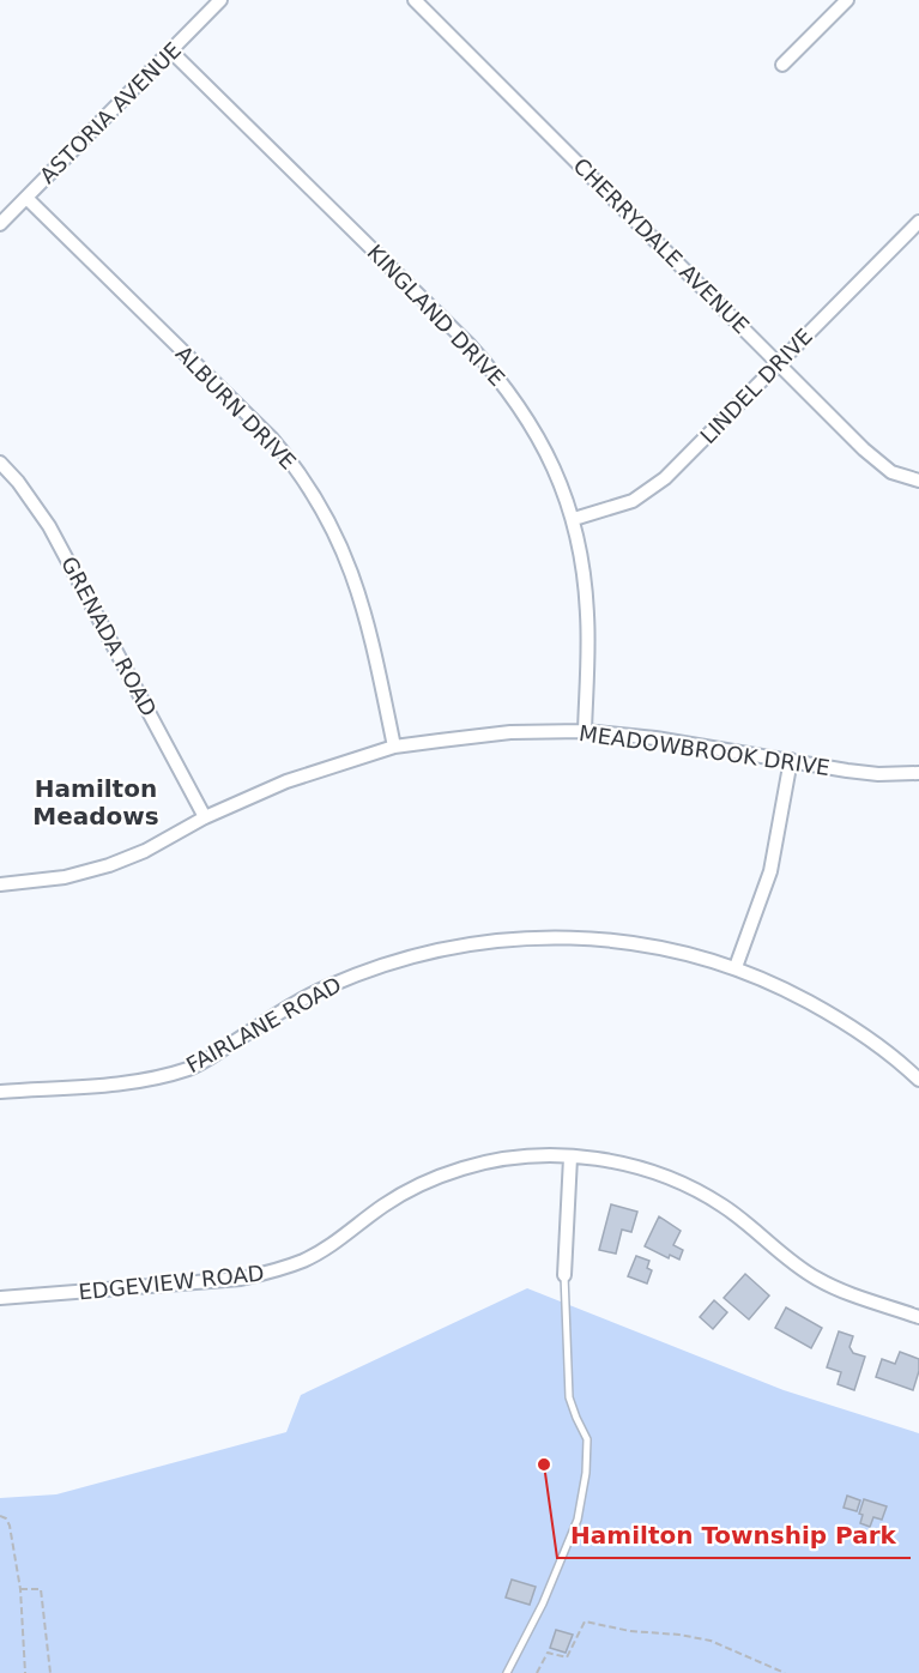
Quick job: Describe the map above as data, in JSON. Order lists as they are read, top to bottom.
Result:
{
  "streets": {
    "street": [
      "ASTORIA AVENUE",
      "CHERRYDALE AVENUE",
      "KINGLAND DRIVE",
      "LINDEL DRIVE",
      "ALBURN DRIVE",
      "GRENADA ROAD",
      "MEADOWBROOK DRIVE",
      "FAIRLANE ROAD",
      "EDGEVIEW ROAD"
    ]
  },
  "crossings": [
    ["ASTORIA AVENUE", "KINGLAND DRIVE"],
    ["ASTORIA AVENUE", "ALBURN DRIVE"],
    ["CHERRYDALE AVENUE", "LINDEL DRIVE"],
    ["KINGLAND DRIVE", "LINDEL DRIVE"],
    ["KINGLAND DRIVE", "MEADOWBROOK DRIVE"],
    ["ALBURN DRIVE", "MEADOWBROOK DRIVE"],
    ["GRENADA ROAD", "MEADOWBROOK DRIVE"]
  ],
  "districts": ["Hamilton Meadows"],
  "places": ["Hamilton Township Park"]
}
